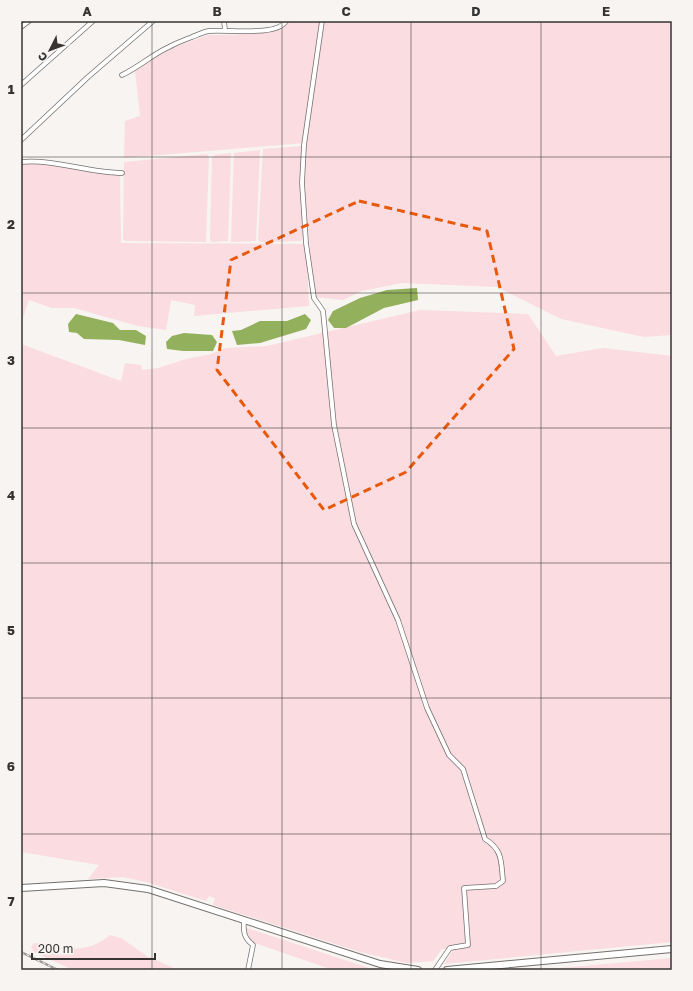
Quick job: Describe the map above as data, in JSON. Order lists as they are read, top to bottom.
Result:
{
  "scale_bar": "200 m",
  "north": "bottom left",
  "grid": {
    "columns": [
      "A",
      "B",
      "C",
      "D",
      "E"
    ],
    "rows": [
      "1",
      "2",
      "3",
      "4",
      "5",
      "6",
      "7"
    ]
  }
}
